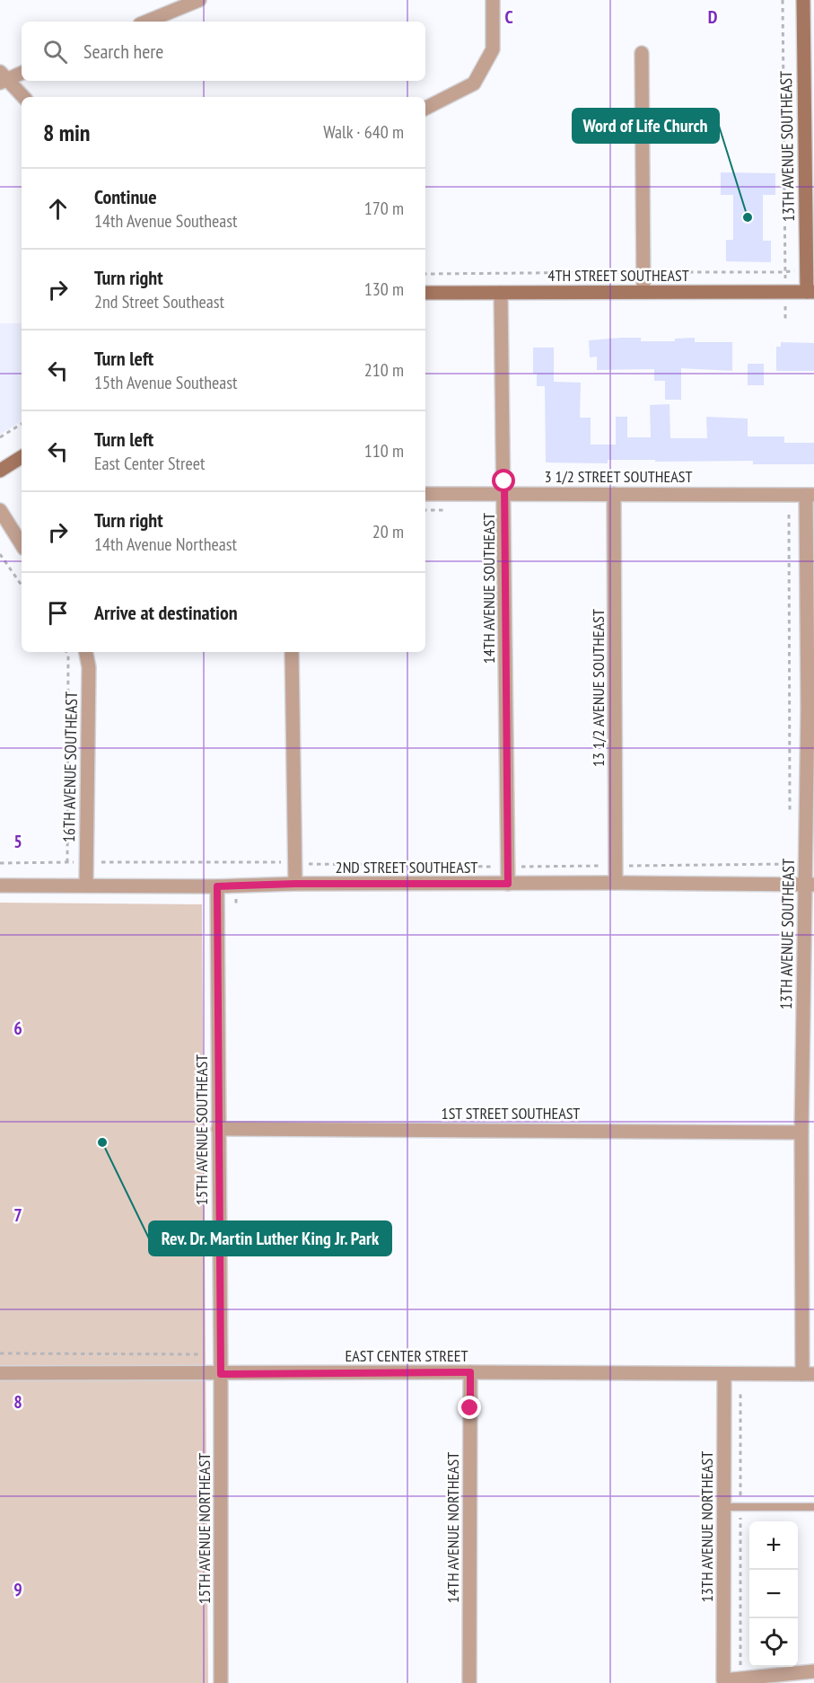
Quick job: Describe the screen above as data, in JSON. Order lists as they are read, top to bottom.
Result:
{
  "streets": {
    "main road": ["13TH AVENUE SOUTHEAST", "4TH STREET SOUTHEAST"],
    "street": [
      "3 1/2 STREET SOUTHEAST",
      "14TH AVENUE SOUTHEAST",
      "13 1/2 AVENUE SOUTHEAST",
      "16TH AVENUE SOUTHEAST",
      "2ND STREET SOUTHEAST",
      "1ST STREET SOUTHEAST",
      "15TH AVENUE SOUTHEAST",
      "EAST CENTER STREET",
      "13TH AVENUE NORTHEAST",
      "14TH AVENUE NORTHEAST",
      "15TH AVENUE NORTHEAST"
    ]
  },
  "crossings": [
    ["13TH AVENUE SOUTHEAST", "4TH STREET SOUTHEAST"],
    ["13TH AVENUE SOUTHEAST", "3 1/2 STREET SOUTHEAST"],
    ["13TH AVENUE SOUTHEAST", "2ND STREET SOUTHEAST"],
    ["13TH AVENUE SOUTHEAST", "1ST STREET SOUTHEAST"],
    ["13TH AVENUE SOUTHEAST", "EAST CENTER STREET"],
    ["4TH STREET SOUTHEAST", "14TH AVENUE SOUTHEAST"],
    ["3 1/2 STREET SOUTHEAST", "14TH AVENUE SOUTHEAST"],
    ["3 1/2 STREET SOUTHEAST", "13 1/2 AVENUE SOUTHEAST"],
    ["14TH AVENUE SOUTHEAST", "2ND STREET SOUTHEAST"],
    ["13 1/2 AVENUE SOUTHEAST", "2ND STREET SOUTHEAST"],
    ["16TH AVENUE SOUTHEAST", "2ND STREET SOUTHEAST"],
    ["2ND STREET SOUTHEAST", "15TH AVENUE SOUTHEAST"],
    ["1ST STREET SOUTHEAST", "15TH AVENUE SOUTHEAST"],
    ["15TH AVENUE SOUTHEAST", "EAST CENTER STREET"],
    ["15TH AVENUE SOUTHEAST", "15TH AVENUE NORTHEAST"],
    ["EAST CENTER STREET", "13TH AVENUE NORTHEAST"],
    ["EAST CENTER STREET", "14TH AVENUE NORTHEAST"],
    ["EAST CENTER STREET", "15TH AVENUE NORTHEAST"]
  ],
  "places": ["Word of Life Church", "Rev. Dr. Martin Luther King Jr. Park"],
  "page": {
    "search": "Search here",
    "heading": ["8 min", "Walk · 640 m"],
    "list": [
      ["Continue", "14th Avenue Southeast", "170 m"],
      ["Turn right", "2nd Street Southeast", "130 m"],
      ["Turn left", "15th Avenue Southeast", "210 m"],
      ["Turn left", "East Center Street", "110 m"],
      ["Turn right", "14th Avenue Northeast", "20 m"],
      "Arrive at destination"
    ],
    "map_buttons": ["+", "−"]
  },
  "grid": {
    "columns": ["C", "D"],
    "rows": [
      "5",
      "6",
      "7",
      "8",
      "9"
    ]
  }
}
